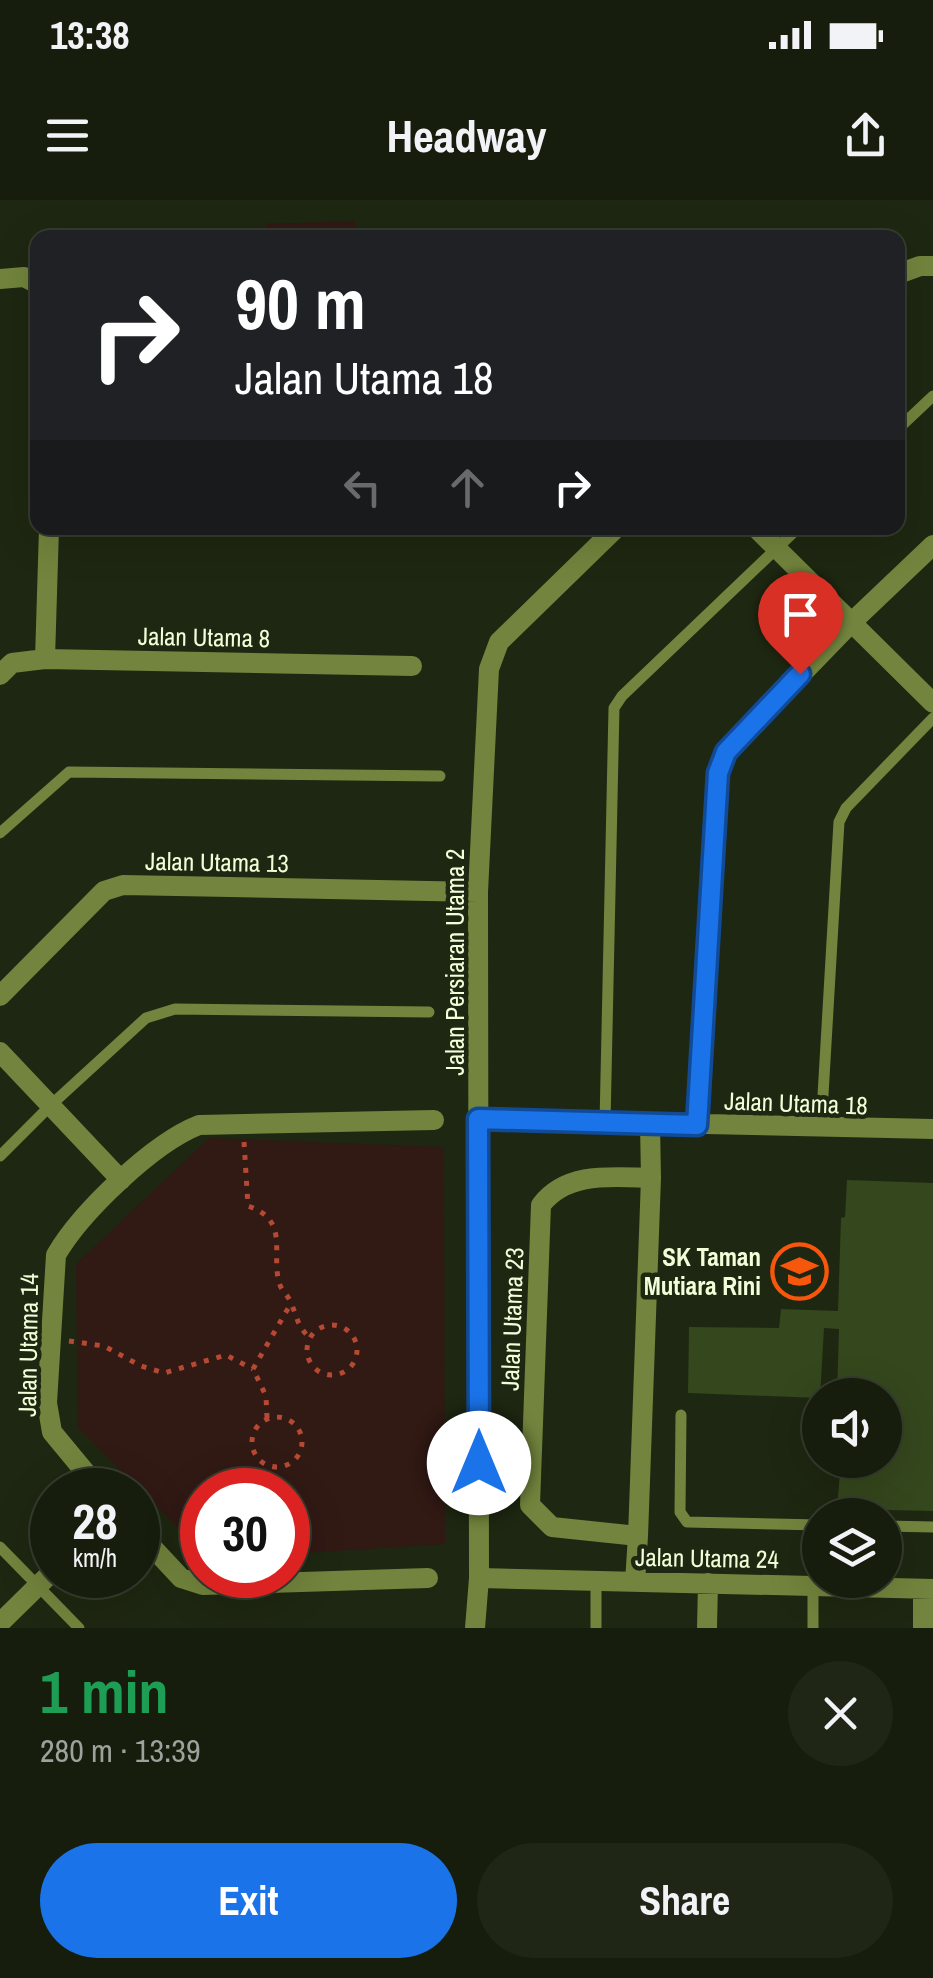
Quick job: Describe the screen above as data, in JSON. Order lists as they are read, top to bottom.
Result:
{
  "streets": {
    "street": [
      "Jalan Utama 8",
      "Jalan Utama 13",
      "Jalan Persiaran Utama 2",
      "Jalan Utama 18",
      "Jalan Utama 23",
      "Jalan Utama 14",
      "Jalan Utama 24"
    ]
  },
  "crossings": [
    ["Jalan Utama 13", "Jalan Persiaran Utama 2"],
    ["Jalan Persiaran Utama 2", "Jalan Utama 18"],
    ["Jalan Persiaran Utama 2", "Jalan Utama 24"]
  ],
  "places": {
    "school or university": ["SK Taman Mutiara Rini"]
  },
  "page": {
    "status": "13:38",
    "header": "Headway",
    "turn": ["90 m", "Jalan Utama 18"],
    "speed": "28 km/h",
    "limit": "30",
    "heading": ["1 min", "280 m · 13:39"],
    "buttons": ["Exit", "Share"]
  }
}
